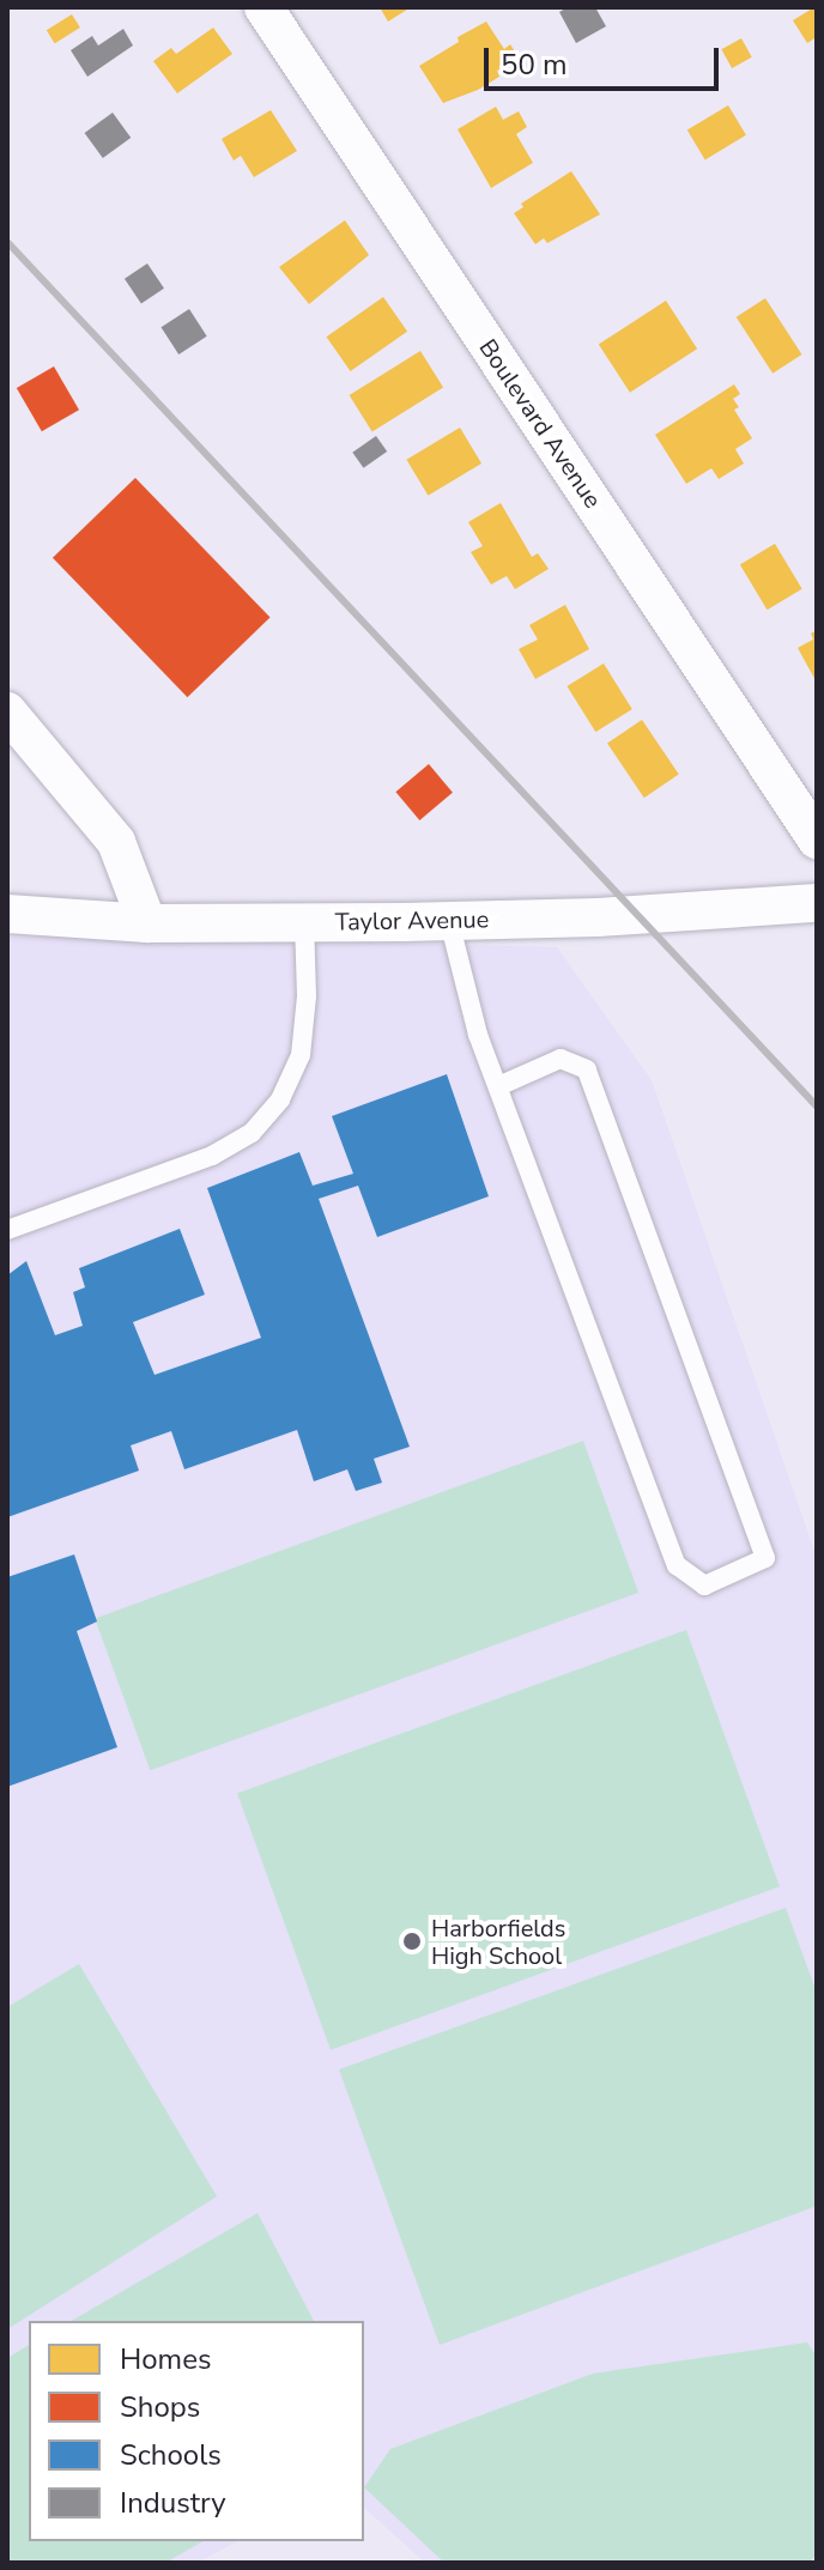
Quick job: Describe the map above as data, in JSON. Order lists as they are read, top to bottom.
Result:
{
  "streets": {
    "street": ["Boulevard Avenue", "Taylor Avenue"]
  },
  "places": ["Harborfields High School"],
  "legend": [
    "Homes",
    "Shops",
    "Schools",
    "Industry"
  ],
  "scale_bar": "50 m"
}
